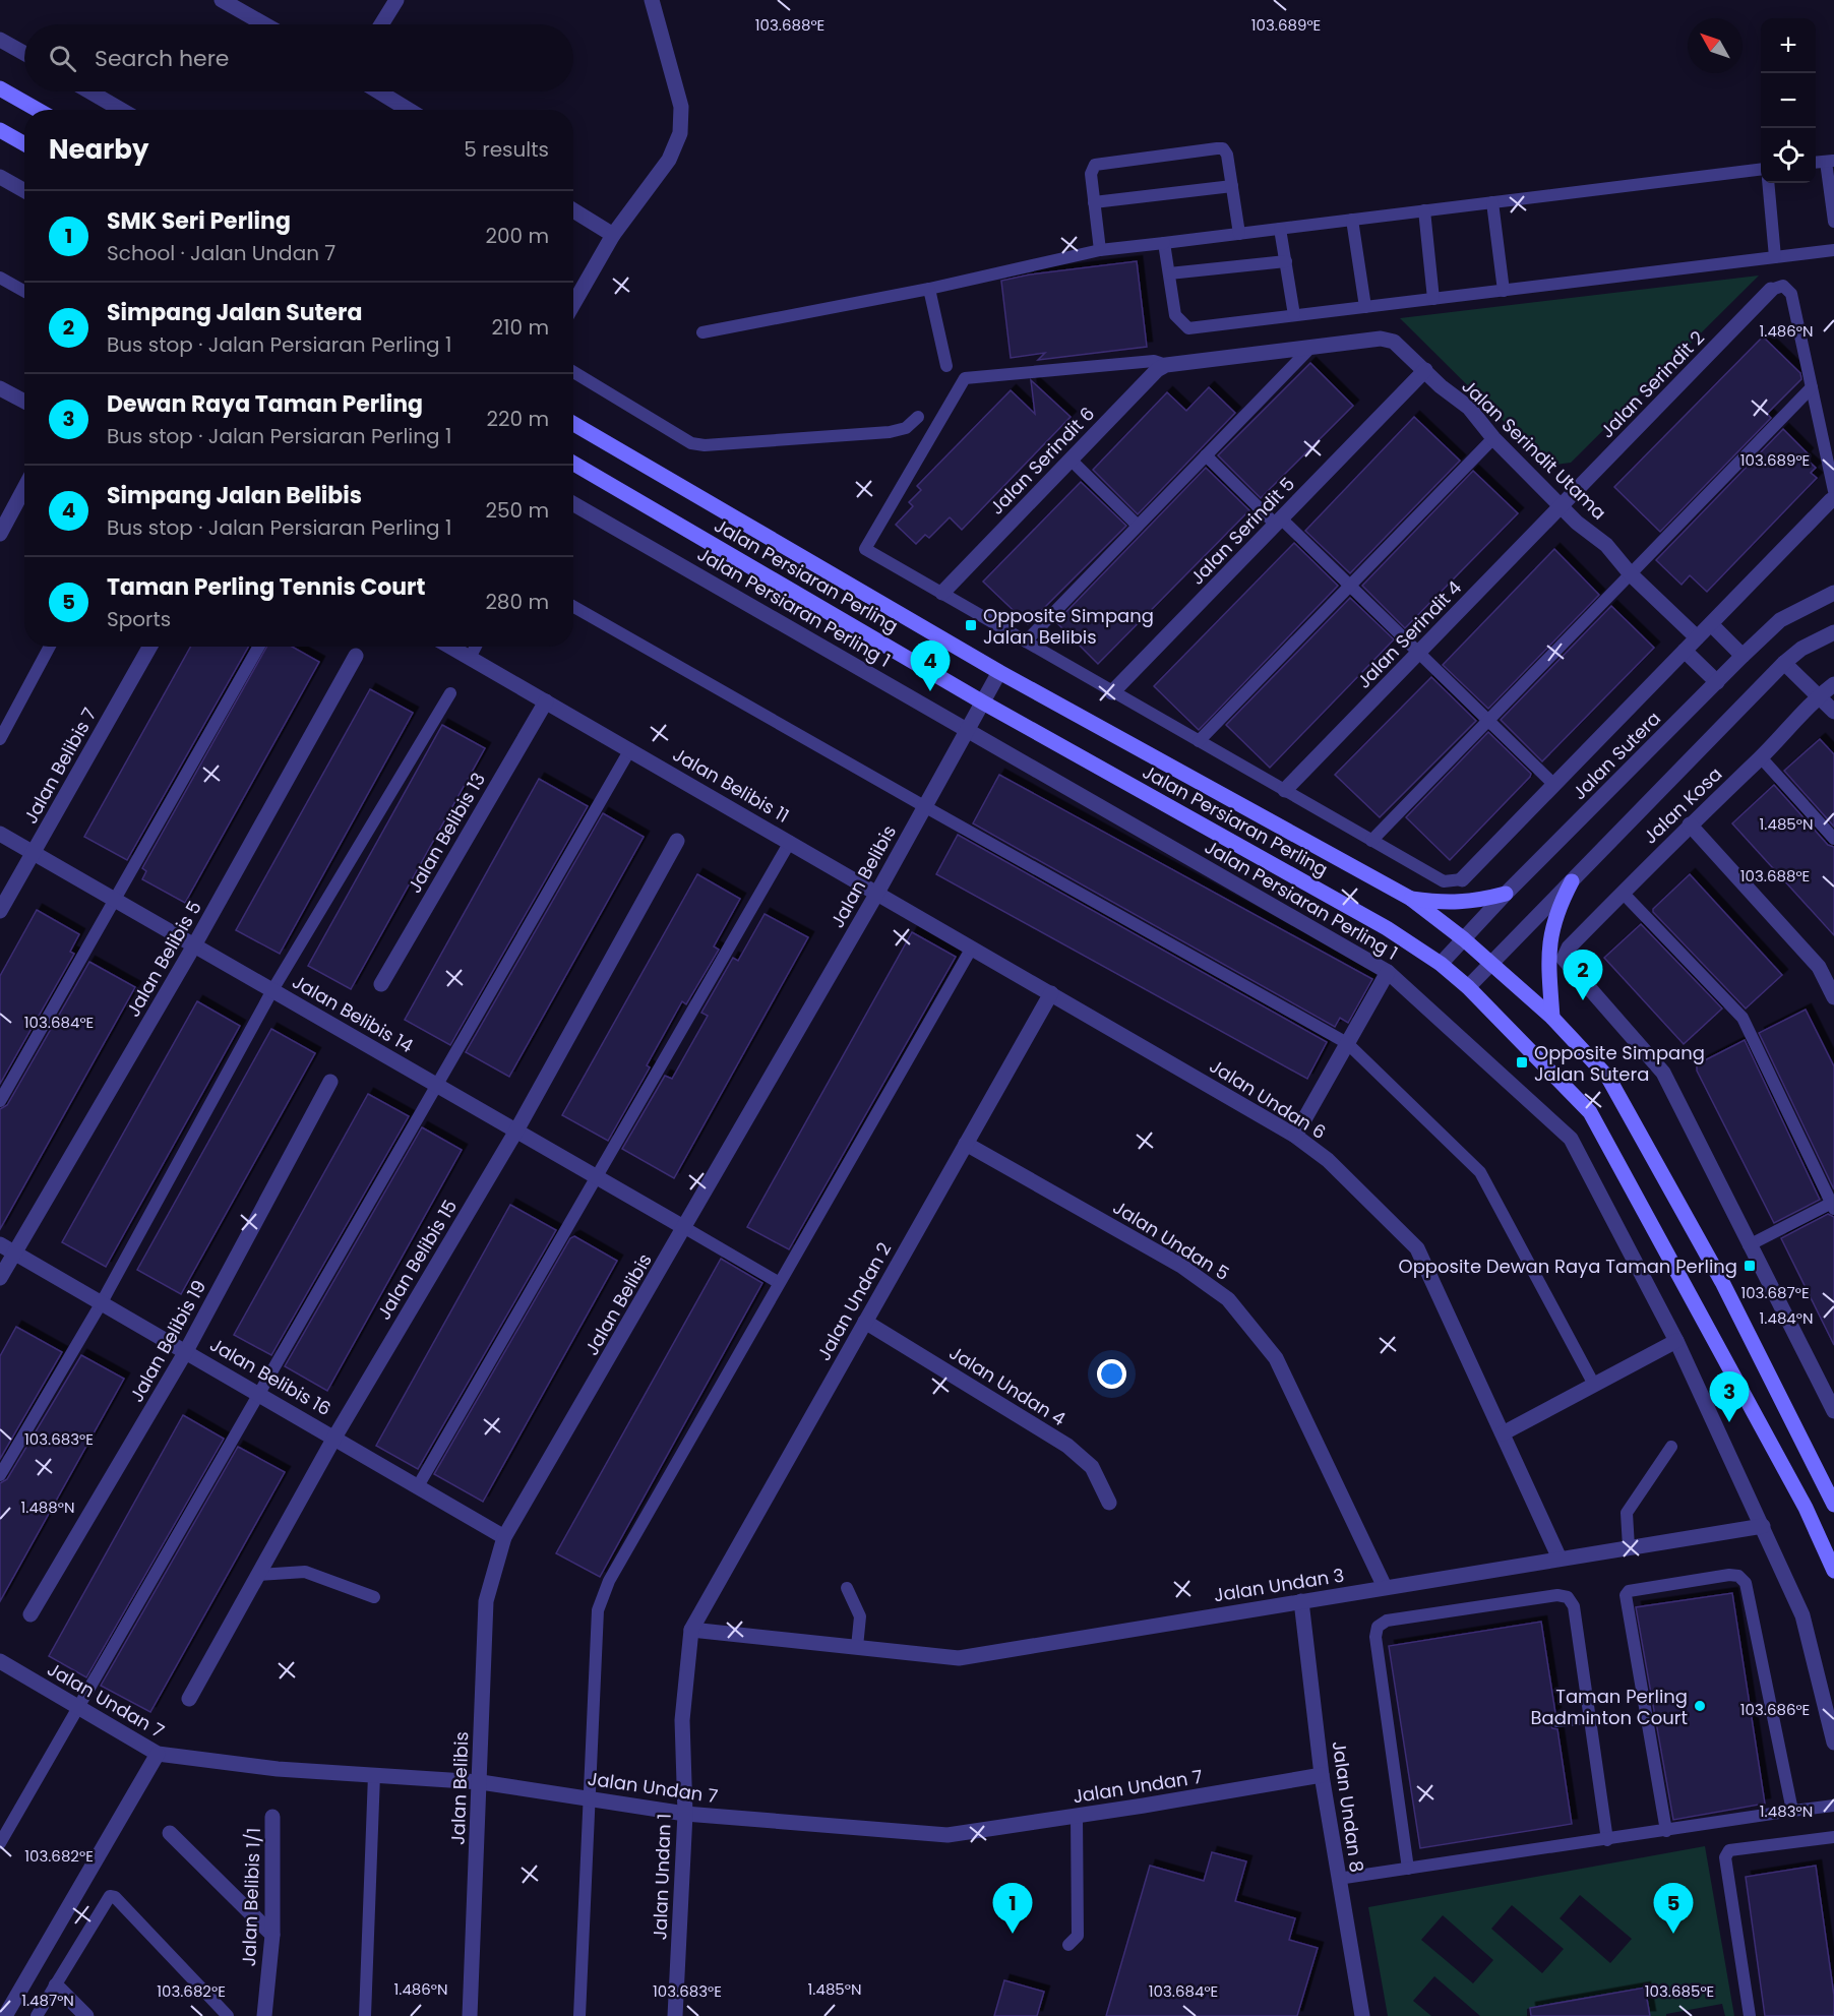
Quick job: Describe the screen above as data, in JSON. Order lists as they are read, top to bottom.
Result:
{
  "streets": {
    "main road": ["Jalan Persiaran Perling"],
    "street": [
      "Jalan Serindit 2",
      "Jalan Serindit Utama",
      "Jalan Serindit 6",
      "Jalan Serindit 5",
      "Jalan Persiaran Perling 1",
      "Jalan Serindit 4",
      "Jalan Sutera",
      "Jalan Belibis 7",
      "Jalan Belibis 11",
      "Jalan Kosa",
      "Jalan Belibis 13",
      "Jalan Belibis",
      "Jalan Belibis 5",
      "Jalan Belibis 14",
      "Jalan Undan 6",
      "Jalan Undan 5",
      "Jalan Belibis 15",
      "Jalan Undan 2",
      "Jalan Belibis 19",
      "Jalan Belibis 16",
      "Jalan Undan 4",
      "Jalan Undan 3",
      "Jalan Undan 7",
      "Jalan Undan 8",
      "Jalan Undan 1",
      "Jalan Belibis 1/1"
    ]
  },
  "crossings": [
    ["Jalan Serindit 2", "Jalan Serindit Utama"],
    ["Jalan Serindit 2", "Jalan Serindit 4"],
    ["Jalan Serindit Utama", "Jalan Serindit 6"],
    ["Jalan Serindit Utama", "Jalan Serindit 5"],
    ["Jalan Serindit Utama", "Jalan Serindit 4"],
    ["Jalan Persiaran Perling", "Jalan Sutera"],
    ["Jalan Persiaran Perling", "Jalan Belibis"],
    ["Jalan Persiaran Perling 1", "Jalan Belibis"],
    ["Jalan Persiaran Perling 1", "Jalan Undan 3"],
    ["Jalan Belibis 7", "Jalan Belibis 14"],
    ["Jalan Belibis 11", "Jalan Belibis 13"],
    ["Jalan Belibis 11", "Jalan Belibis"],
    ["Jalan Belibis 11", "Jalan Undan 6"],
    ["Jalan Belibis", "Jalan Belibis 14"],
    ["Jalan Belibis", "Jalan Undan 6"],
    ["Jalan Belibis", "Jalan Belibis 16"],
    ["Jalan Belibis", "Jalan Undan 7"],
    ["Jalan Belibis 5", "Jalan Belibis 14"],
    ["Jalan Belibis 5", "Jalan Belibis 16"],
    ["Jalan Belibis 14", "Jalan Belibis 15"],
    ["Jalan Undan 6", "Jalan Undan 2"],
    ["Jalan Undan 6", "Jalan Undan 3"],
    ["Jalan Undan 5", "Jalan Undan 2"],
    ["Jalan Undan 5", "Jalan Undan 3"],
    ["Jalan Belibis 15", "Jalan Belibis 16"],
    ["Jalan Undan 2", "Jalan Undan 4"],
    ["Jalan Undan 2", "Jalan Undan 3"],
    ["Jalan Undan 2", "Jalan Undan 1"],
    ["Jalan Belibis 19", "Jalan Belibis 16"],
    ["Jalan Undan 3", "Jalan Undan 8"],
    ["Jalan Undan 3", "Jalan Undan 1"],
    ["Jalan Undan 7", "Jalan Undan 8"],
    ["Jalan Undan 7", "Jalan Undan 1"]
  ],
  "places": {
    "transit": ["Opposite Simpang Jalan Belibis", "Opposite Simpang Jalan Sutera", "Opposite Dewan Raya Taman Perling"],
    "other": ["Taman Perling Badminton Court"]
  },
  "north": "top left",
  "page": {
    "map_buttons": ["+", "−"],
    "search": "Search here",
    "heading": ["Nearby", "5 results"],
    "list": [
      {
        "mark": "1",
        "name": "SMK Seri Perling",
        "note": "School · Jalan Undan 7",
        "value": "200 m"
      },
      {
        "mark": "2",
        "name": "Simpang Jalan Sutera",
        "note": "Bus stop · Jalan Persiaran Perling 1",
        "value": "210 m"
      },
      {
        "mark": "3",
        "name": "Dewan Raya Taman Perling",
        "note": "Bus stop · Jalan Persiaran Perling 1",
        "value": "220 m"
      },
      {
        "mark": "4",
        "name": "Simpang Jalan Belibis",
        "note": "Bus stop · Jalan Persiaran Perling 1",
        "value": "250 m"
      },
      {
        "mark": "5",
        "name": "Taman Perling Tennis Court",
        "note": "Sports",
        "value": "280 m"
      }
    ],
    "pins": [
      "4",
      "2",
      "3",
      "1",
      "5"
    ]
  },
  "coordinates": [
    "103.689°E",
    "103.688°E",
    "1.486°N",
    "1.485°N",
    "103.684°E",
    "103.687°E",
    "1.484°N",
    "103.683°E",
    "1.488°N",
    "103.686°E",
    "1.483°N",
    "103.682°E",
    "103.685°E",
    "1.487°N"
  ]
}
